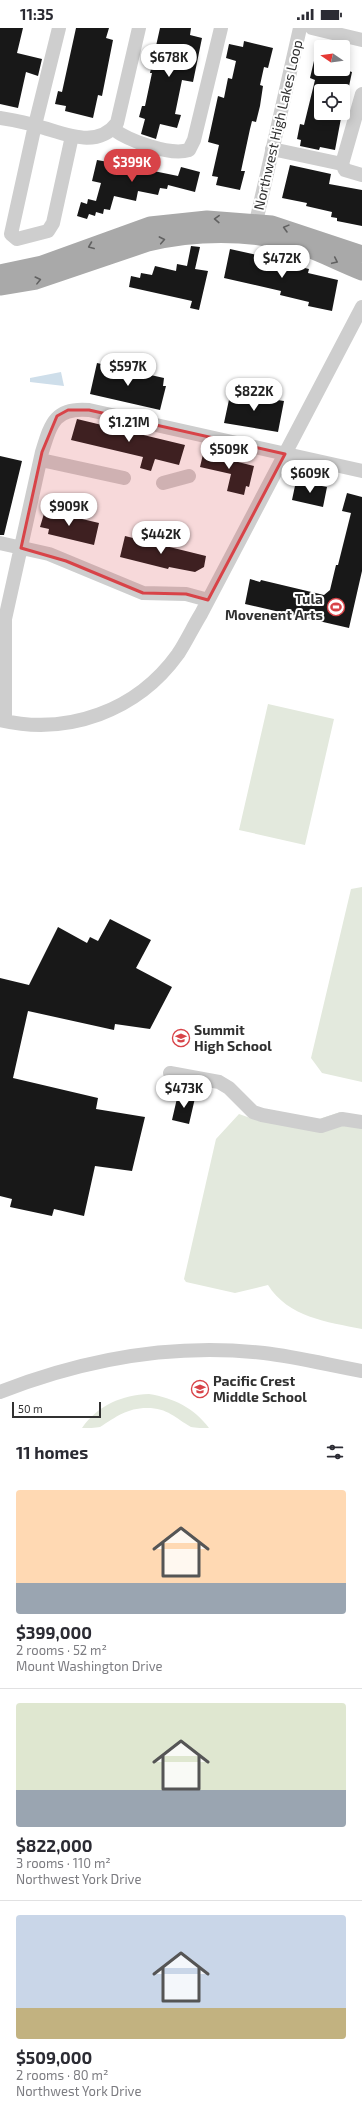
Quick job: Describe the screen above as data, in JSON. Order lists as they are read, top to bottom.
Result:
{
  "streets": {
    "street": ["Northwest High Lakes Loop"]
  },
  "places": {
    "sports": ["Tula Movenent Arts"],
    "school or university": ["Summit High School", "Pacific Crest Middle School"]
  },
  "scale_bar": "50 m",
  "north": "left",
  "page": {
    "status": "11:35",
    "price": [
      "$678K",
      "$399K",
      "$472K",
      "$597K",
      "$822K",
      "$1.21M",
      "$509K",
      "$609K",
      "$909K",
      "$442K",
      "$473K"
    ],
    "scale": "50 m",
    "heading": "11 homes",
    "list": [
      {
        "name": "$399,000",
        "note": "2 rooms · 52 m² · Mount Washington Drive"
      },
      {
        "name": "$822,000",
        "note": "3 rooms · 110 m² · Northwest York Drive"
      },
      {
        "name": "$509,000",
        "note": "2 rooms · 80 m² · Northwest York Drive"
      }
    ]
  }
}
